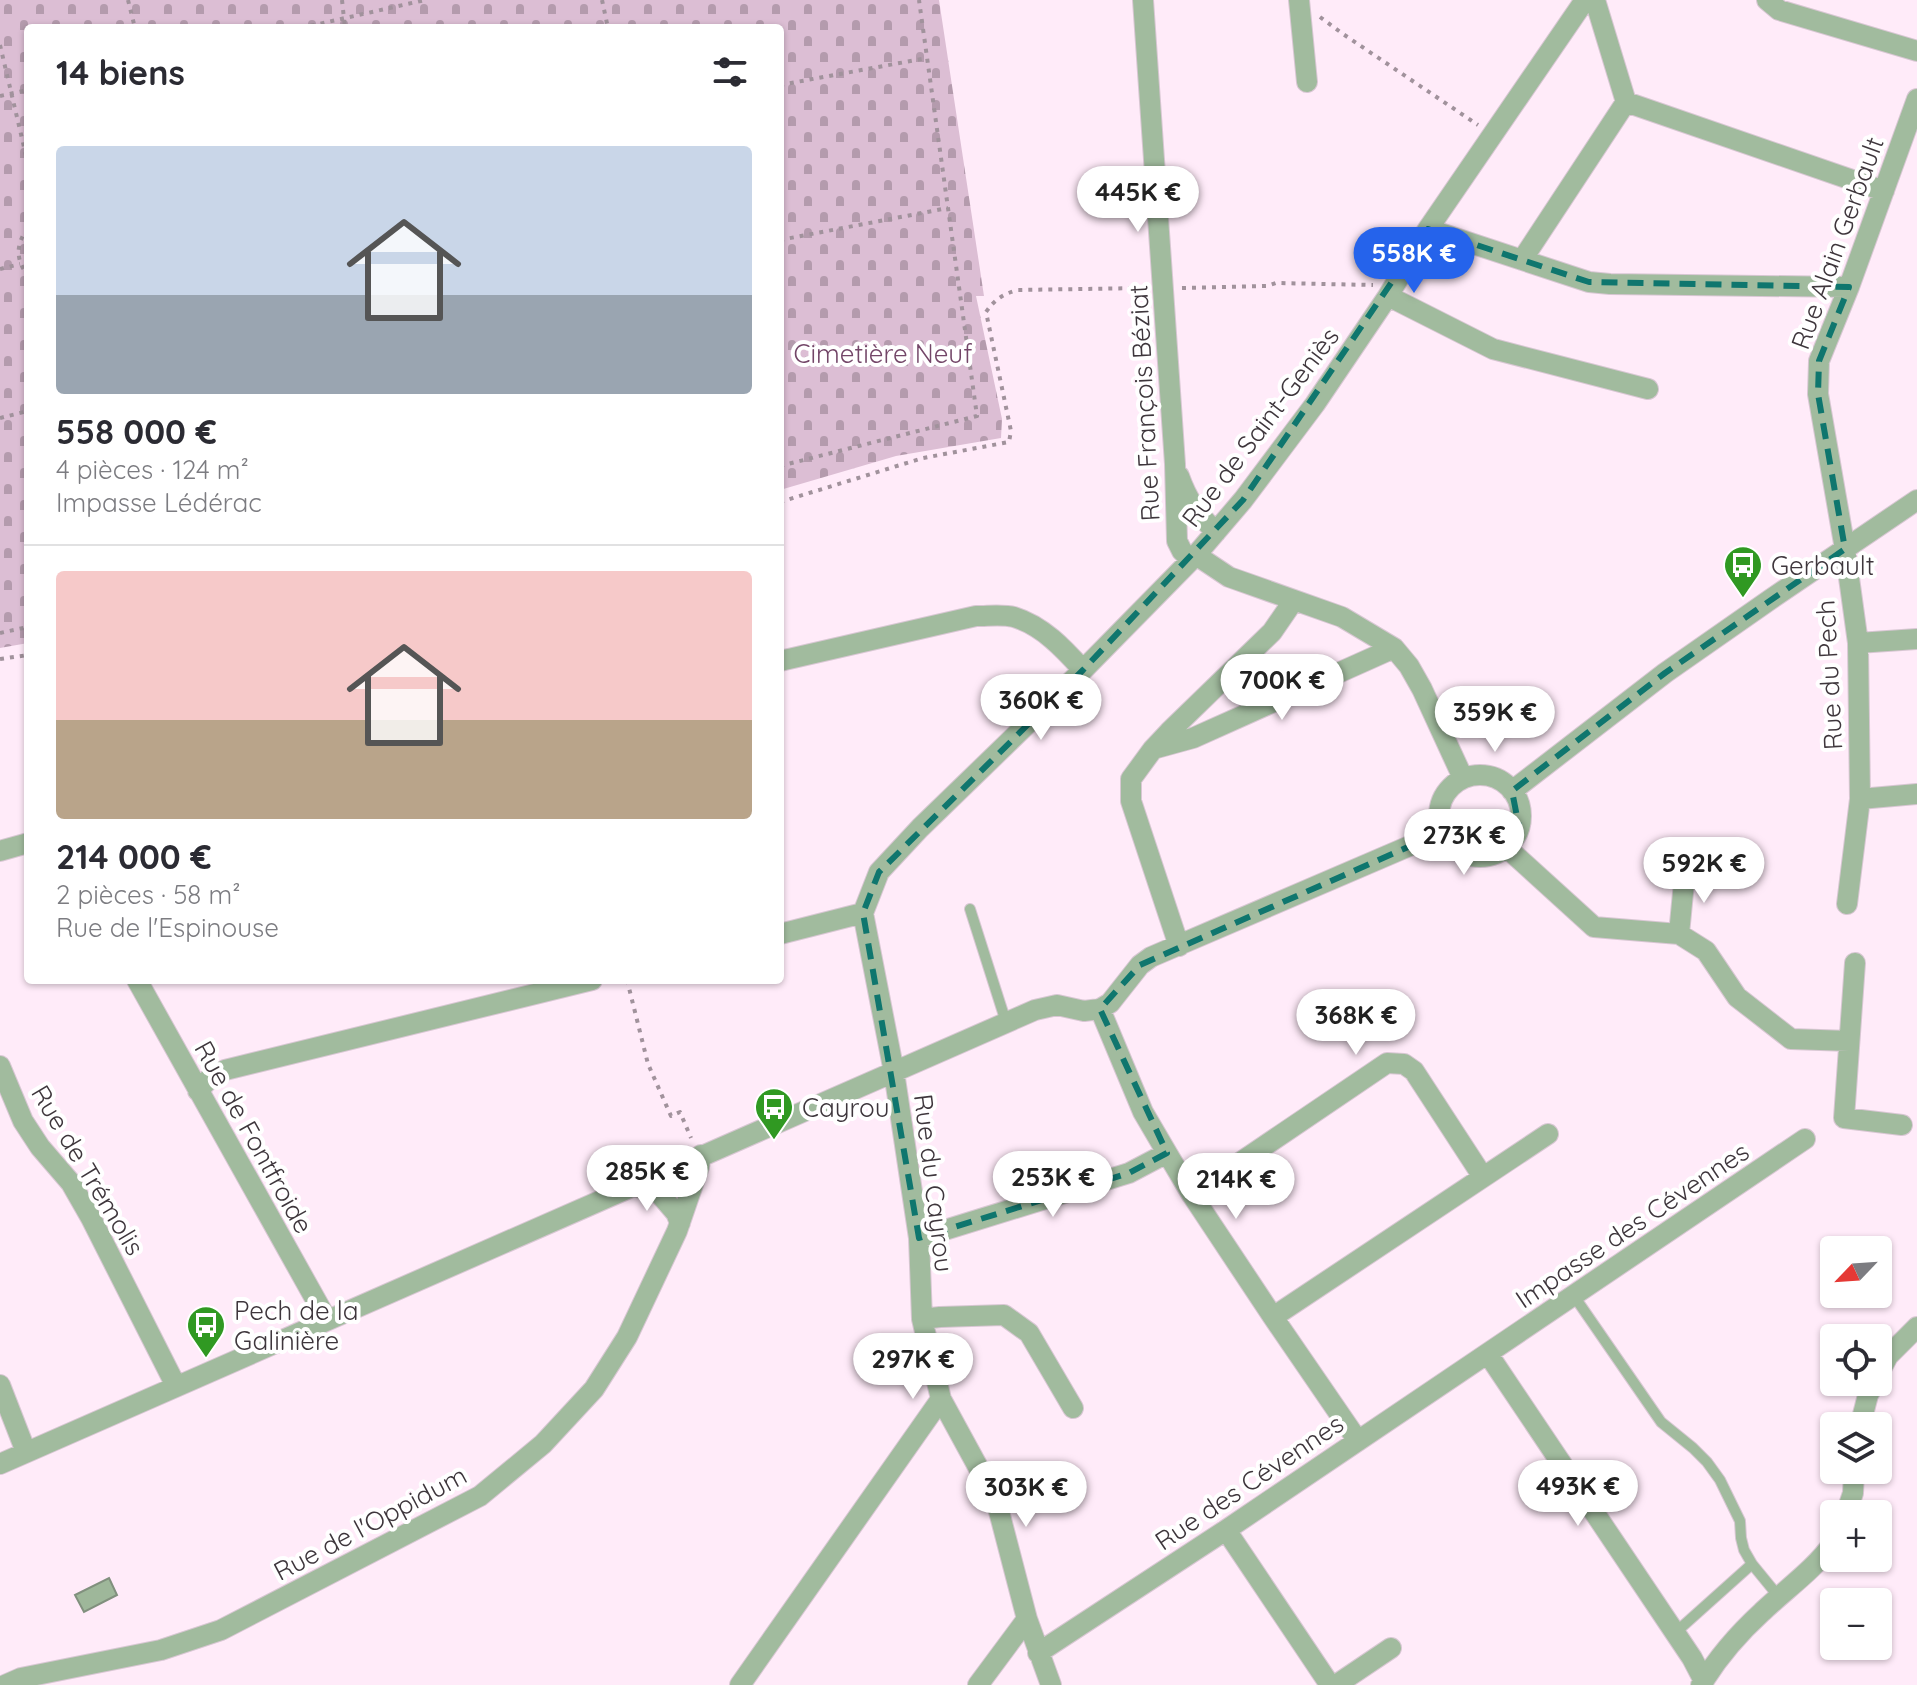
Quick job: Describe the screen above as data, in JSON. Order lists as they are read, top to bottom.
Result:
{
  "streets": {
    "street": [
      "Rue Alain Gerbault",
      "Rue François Béziat",
      "Rue de Saint-Geniès",
      "Rue du Pech",
      "Rue de Fontfroide",
      "Rue de Trémolis",
      "Rue du Cayrou",
      "Impasse des Cévennes",
      "Rue des Cévennes",
      "Rue de l'Oppidum"
    ]
  },
  "crossings": [
    ["Rue Alain Gerbault", "Rue du Pech"],
    ["Rue François Béziat", "Rue de Saint-Geniès"],
    ["Rue de Saint-Geniès", "Rue du Cayrou"],
    ["Rue du Cayrou", "Rue des Cévennes"],
    ["Impasse des Cévennes", "Rue des Cévennes"]
  ],
  "parks": ["Cimetière Neuf"],
  "places": {
    "bus stop": ["Gerbault", "Cayrou", "Pech de la Galinière"]
  },
  "north": "bottom left",
  "page": {
    "heading": "14 biens",
    "list": [
      {
        "name": "558 000 €",
        "note": "4 pièces · 124 m² · Impasse Lédérac"
      },
      {
        "name": "214 000 €",
        "note": "2 pièces · 58 m² · Rue de l'Espinouse"
      }
    ],
    "price": [
      "445K €",
      "558K €",
      "700K €",
      "360K €",
      "359K €",
      "273K €",
      "592K €",
      "368K €",
      "285K €",
      "253K €",
      "214K €",
      "297K €",
      "493K €",
      "303K €"
    ],
    "map_buttons": ["+", "−"]
  }
}
